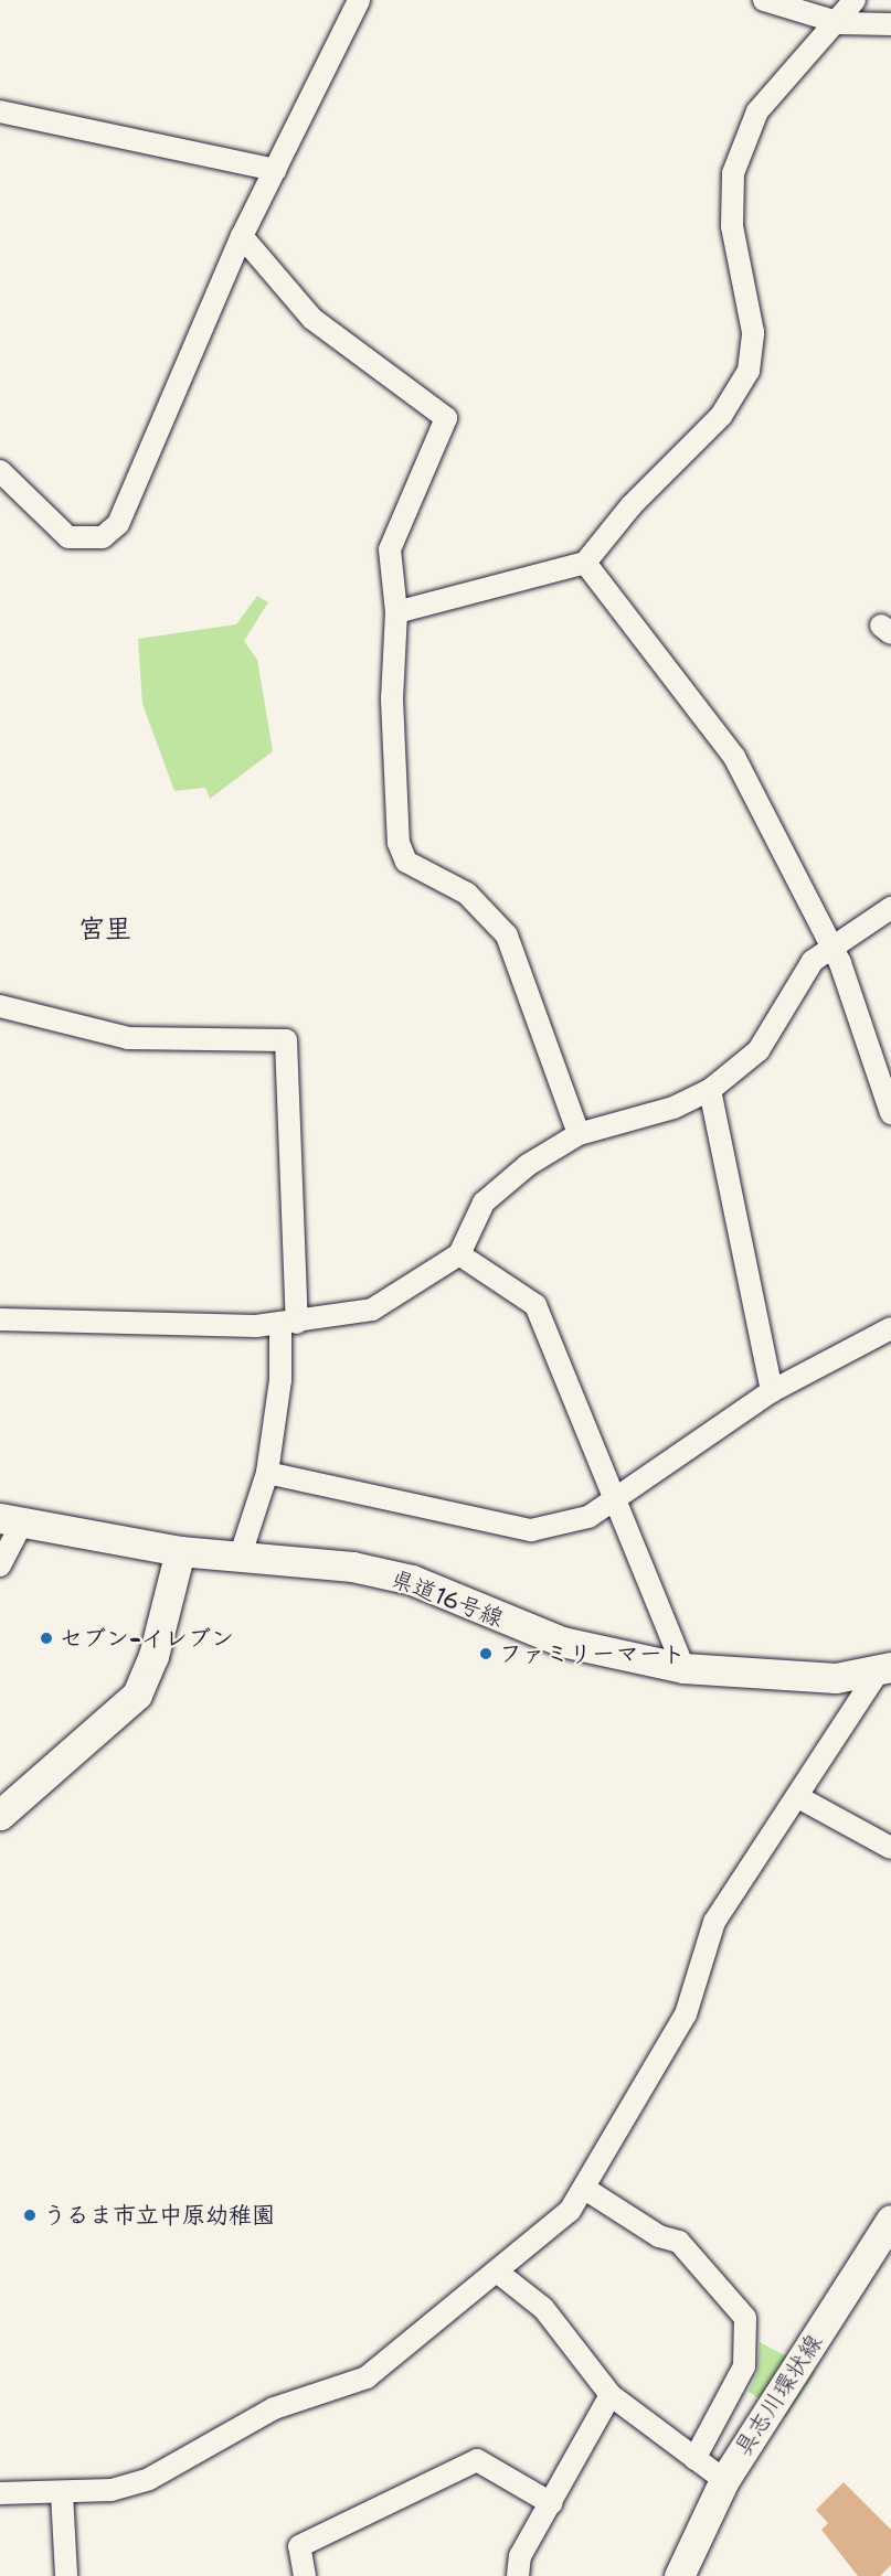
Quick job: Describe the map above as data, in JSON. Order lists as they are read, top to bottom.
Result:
{
  "streets": {
    "main road": ["県道16号線", "具志川環状線"]
  },
  "districts": ["宮里"],
  "places": ["セブン-イレブン", "ファミリーマート", "うるま市立中原幼稚園"]
}
